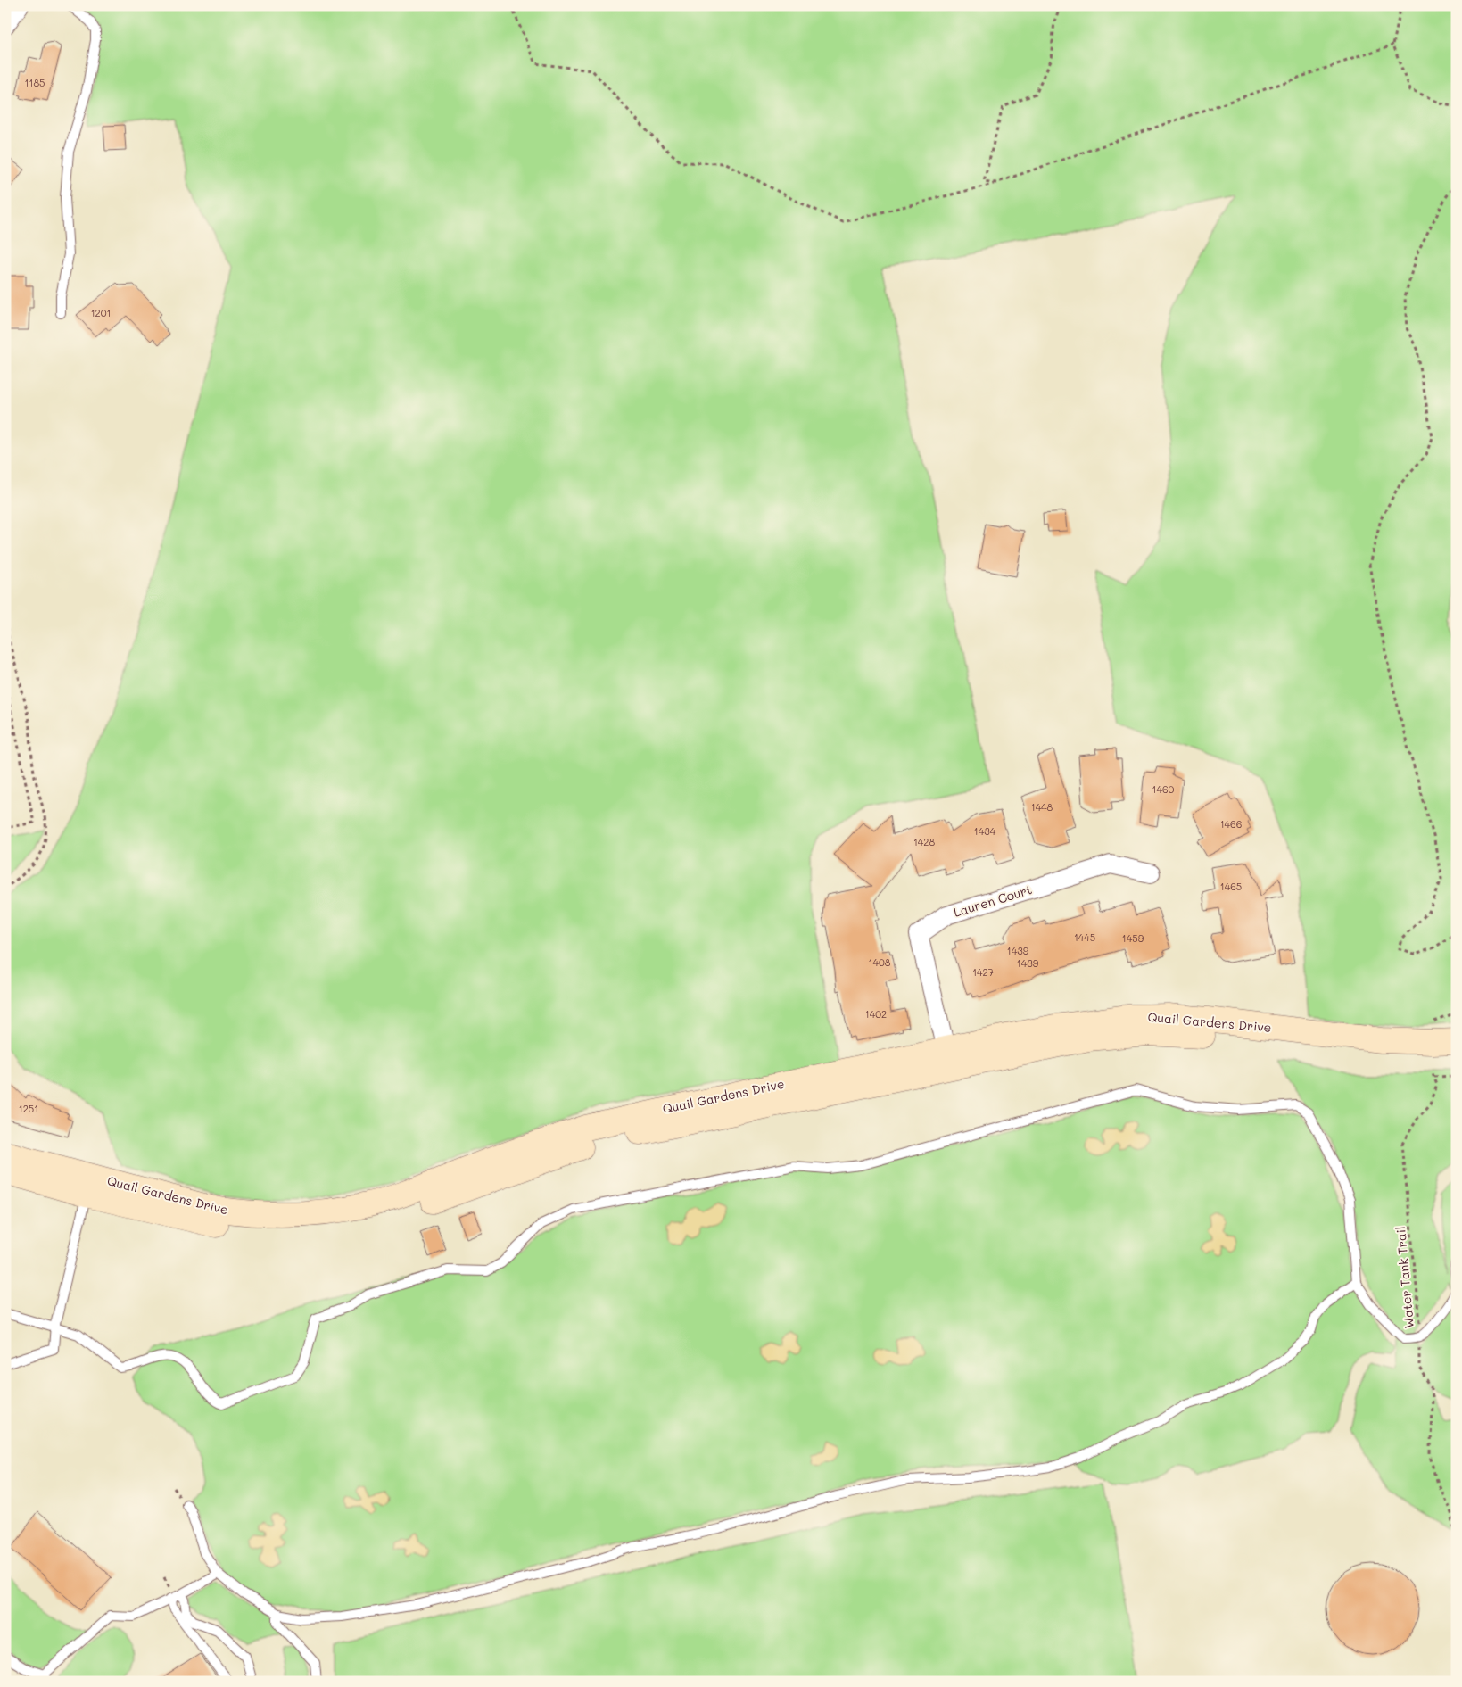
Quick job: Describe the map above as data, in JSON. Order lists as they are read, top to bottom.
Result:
{
  "streets": {
    "main road": ["Quail Gardens Drive"],
    "street": ["Lauren Court"],
    "path": ["Water Tank Trail"]
  },
  "crossings": [
    ["Lauren Court", "Quail Gardens Drive"]
  ],
  "house_numbers": [
    "1185",
    "1201",
    "1460",
    "1448",
    "1466",
    "1434",
    "1428",
    "1465",
    "1445",
    "1459",
    "1439",
    "1408",
    "1439",
    "1427",
    "1402",
    "1251"
  ]
}
